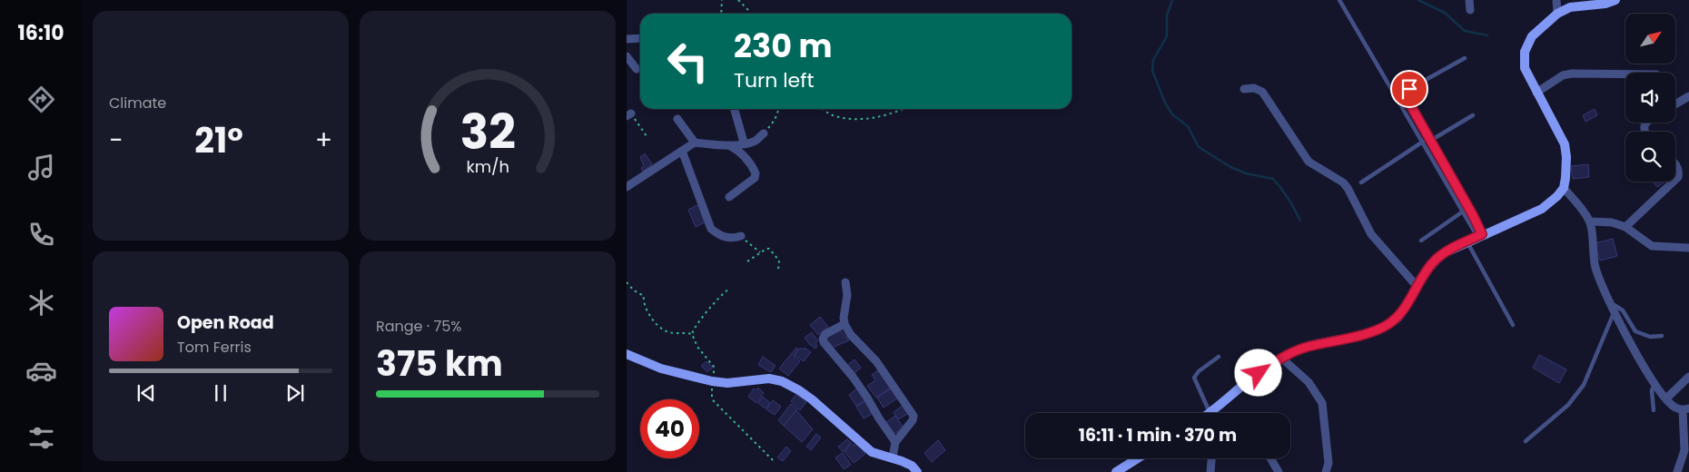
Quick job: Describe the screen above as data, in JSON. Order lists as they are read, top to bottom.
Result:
{
  "north": "top right",
  "page": {
    "tabs": "16:10",
    "tile": [
      "Climate",
      ["Range · 75%", "375 km"]
    ],
    "turn": ["230 m", "Turn left"],
    "heat": ["−", "21°", "+"],
    "song": ["Open Road", "Tom Ferris"],
    "limit": "40",
    "trip": "16:11 · 1 min · 370 m",
    "gauge": ["32", "km/h"]
  }
}
